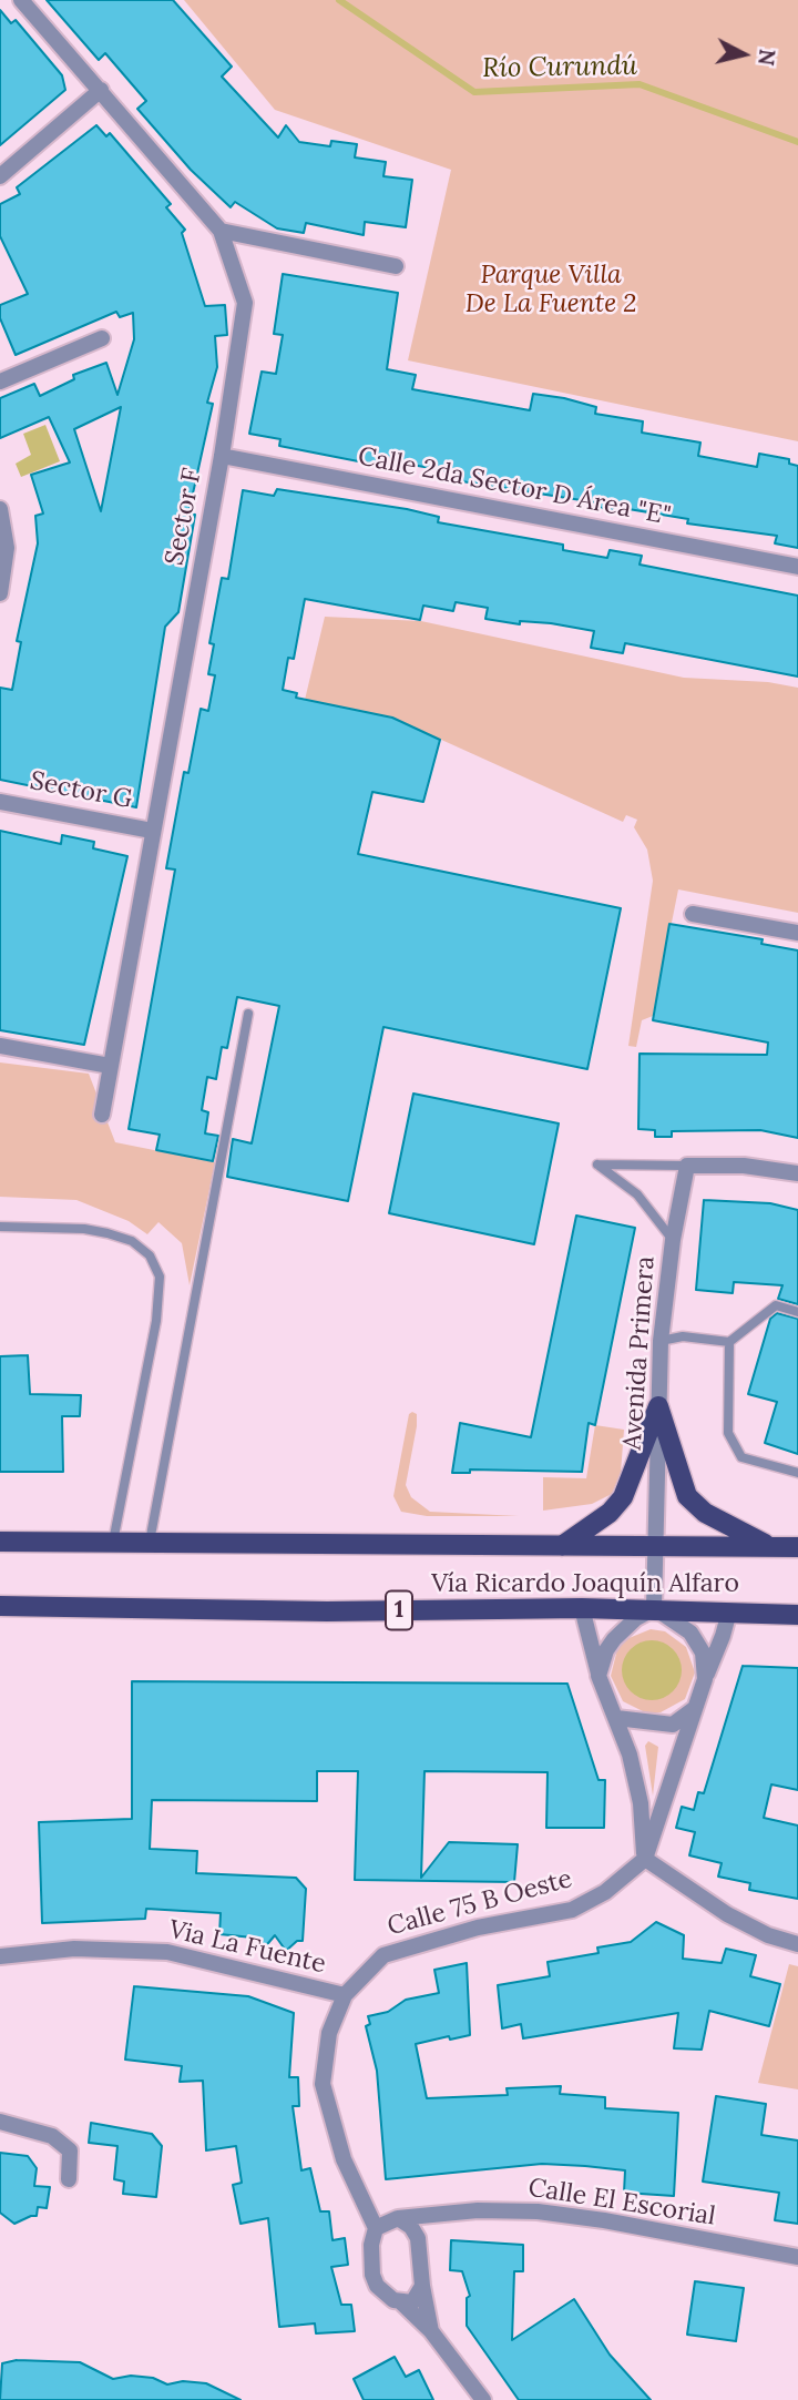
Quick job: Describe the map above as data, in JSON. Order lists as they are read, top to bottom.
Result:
{
  "streets": {
    "main road": ["Vía Ricardo Joaquín Alfaro", "1"],
    "street": [
      "Calle 2da Sector D Área \"E\"",
      "Sector F",
      "Sector G",
      "Avenida Primera",
      "Calle 75 B Oeste",
      "Via La Fuente",
      "Calle El Escorial"
    ]
  },
  "crossings": [
    ["Calle 2da Sector D Área \"E\"", "Sector F"],
    ["Sector F", "Sector G"],
    ["Avenida Primera", "Vía Ricardo Joaquín Alfaro"],
    ["Calle 75 B Oeste", "Via La Fuente"],
    ["Calle 75 B Oeste", "Calle El Escorial"]
  ],
  "water": ["Río Curundú"],
  "parks": ["Parque Villa De La Fuente 2"],
  "north": "right"
}
